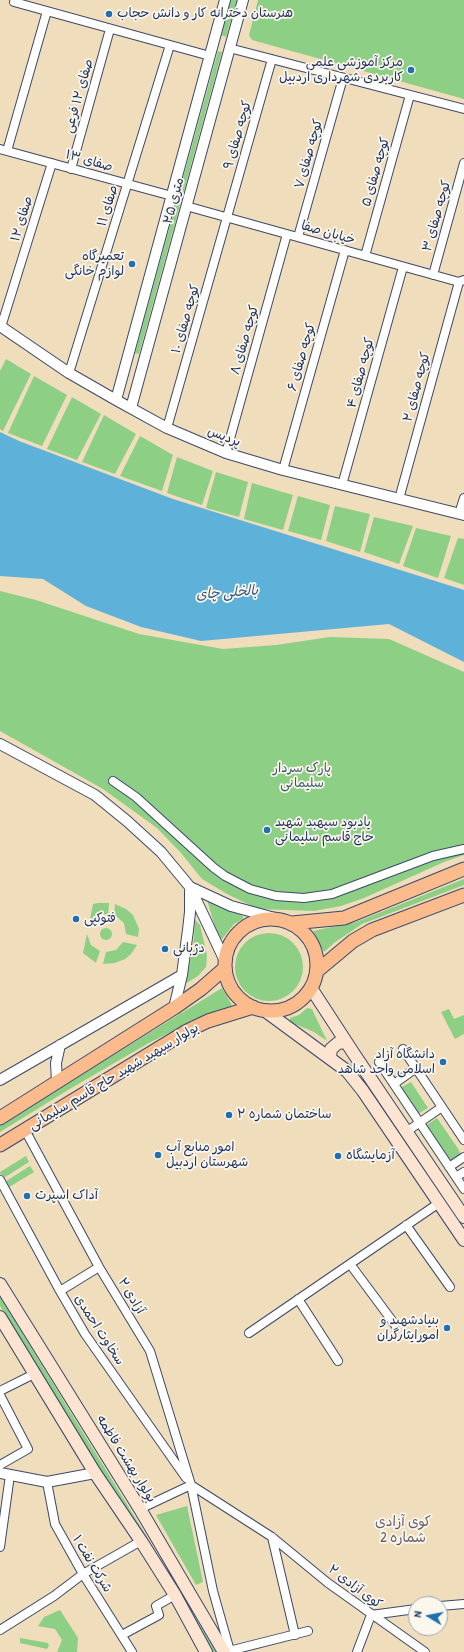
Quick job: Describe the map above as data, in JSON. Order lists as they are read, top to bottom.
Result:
{
  "streets": {
    "main road": ["بولوار سپهبد شهید حاج قاسم سلیمانی", "بولوار بهشت فاطمه"],
    "street": [
      "صفای ۱۲ فرعی",
      "کوچه صفای ۹",
      "کوچه صفای ۷",
      "صفای ۱۳",
      "کوچه صفای ۵",
      "۲۵ متری",
      "صفای ۱۱",
      "کوچه صفای ۳",
      "صفای ۱۲",
      "خیابان صفا",
      "کوچه صفای ۱۰",
      "کوچه صفای ۸",
      "کوچه صفای ۶",
      "کوچه صفای ۴",
      "کوچه صفای ۲",
      "پردیس",
      "آزادی ۲",
      "سخاوت احمدی",
      "شرکت نفت ۱",
      "کوی آزادی ۲"
    ]
  },
  "crossings": [
    ["صفای ۱۲ فرعی", "صفای ۱۳"],
    ["کوچه صفای ۹", "خیابان صفا"],
    ["کوچه صفای ۹", "کوچه صفای ۱۰"],
    ["کوچه صفای ۷", "خیابان صفا"],
    ["صفای ۱۳", "۲۵ متری"],
    ["صفای ۱۳", "صفای ۱۱"],
    ["صفای ۱۳", "صفای ۱۲"],
    ["کوچه صفای ۵", "خیابان صفا"],
    ["۲۵ متری", "خیابان صفا"],
    ["۲۵ متری", "پردیس"],
    ["صفای ۱۱", "پردیس"],
    ["کوچه صفای ۳", "خیابان صفا"],
    ["صفای ۱۲", "پردیس"],
    ["خیابان صفا", "کوچه صفای ۱۰"],
    ["خیابان صفا", "کوچه صفای ۸"],
    ["خیابان صفا", "کوچه صفای ۶"],
    ["خیابان صفا", "کوچه صفای ۴"],
    ["خیابان صفا", "کوچه صفای ۲"],
    ["کوچه صفای ۱۰", "پردیس"],
    ["کوچه صفای ۸", "پردیس"],
    ["کوچه صفای ۶", "پردیس"],
    ["کوچه صفای ۴", "پردیس"],
    ["کوچه صفای ۲", "پردیس"],
    ["بولوار سپهبد شهید حاج قاسم سلیمانی", "آزادی ۲"],
    ["آزادی ۲", "سخاوت احمدی"],
    ["آزادی ۲", "بولوار بهشت فاطمه"],
    ["آزادی ۲", "کوی آزادی ۲"],
    ["سخاوت احمدی", "کوی آزادی ۲"]
  ],
  "districts": ["کوی آزادی شماره 2"],
  "water": ["بالخلی چای"],
  "parks": ["پارک سردار سلیمانی"],
  "places": [
    "هنرستان دخترانه کار و دانش حجاب",
    "مرکز آموزشی علمی کاربردی شهرداری اردبیل",
    "تعمیرگاه لوازم خانگی",
    "یادبود سپهبد شهید حاج قاسم سلیمانی",
    "فتوکپی",
    "دژبانی",
    "دانشگاه آزاد اسلامی واحد شاهد",
    "ساختمان شماره ۲",
    "امور منابع آب شهرستان اردبیل",
    "آزمایشگاه",
    "آداک اسپرت",
    "بنیادشهید و امورایثارگران"
  ],
  "north": "left"
}
